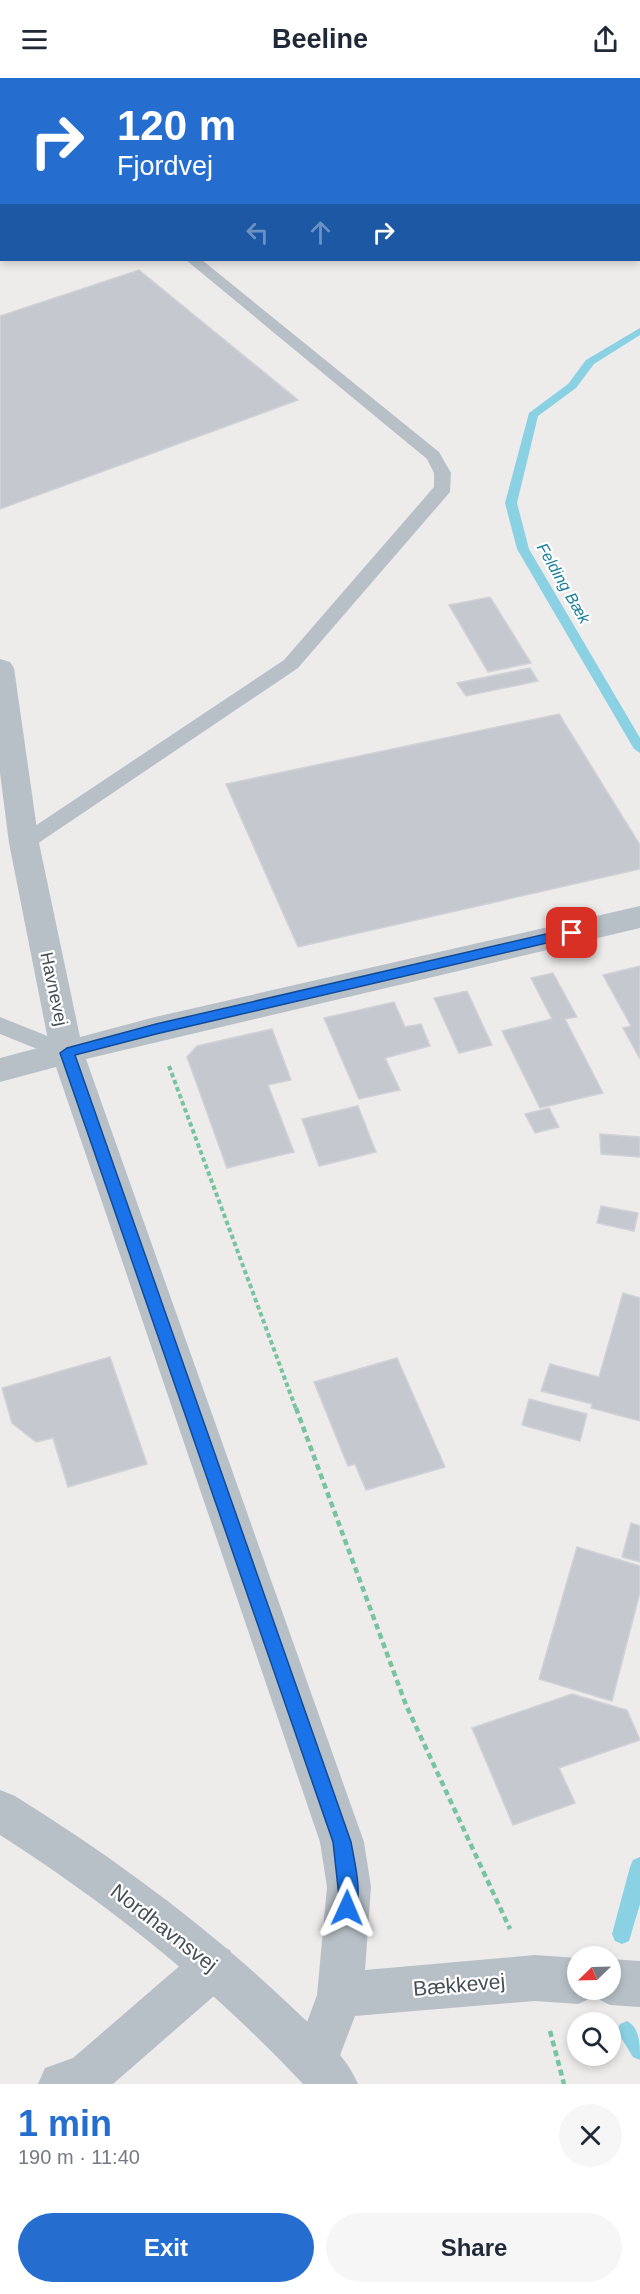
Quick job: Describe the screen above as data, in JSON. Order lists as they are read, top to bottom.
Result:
{
  "streets": {
    "street": ["Havnevej", "Nordhavnsvej", "Bækkevej"]
  },
  "crossings": [
    ["Havnevej", "Nordhavnsvej"],
    ["Havnevej", "Bækkevej"]
  ],
  "water": ["Felding Bæk"],
  "north": "bottom left",
  "page": {
    "header": "Beeline",
    "turn": ["120 m", "Fjordvej"],
    "heading": ["1 min", "190 m · 11:40"],
    "buttons": ["Exit", "Share"]
  }
}
